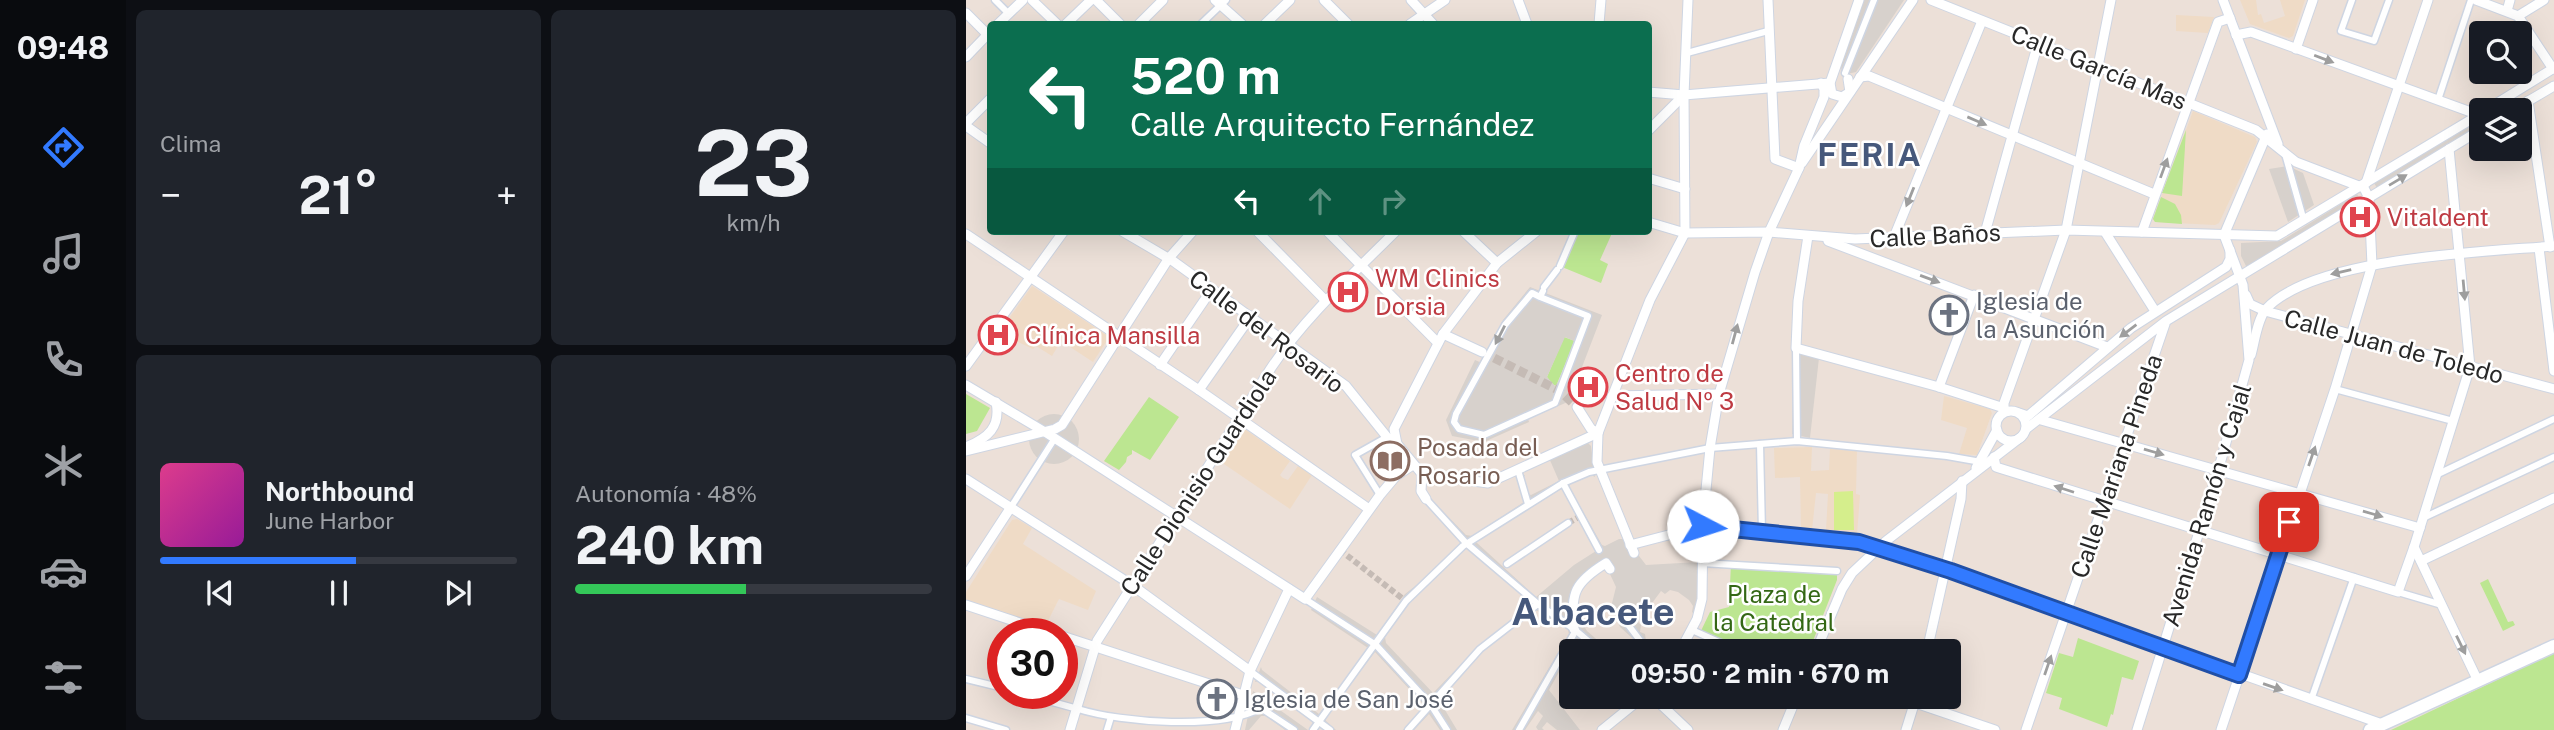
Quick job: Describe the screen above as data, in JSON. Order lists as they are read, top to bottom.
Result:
{
  "streets": {
    "street": [
      "Calle García Mas",
      "Calle Baños",
      "Calle del Rosario",
      "Calle Juan de Toledo",
      "Calle Mariana Pineda",
      "Calle Dionisio Guardiola",
      "Avenida Ramón y Cajal"
    ]
  },
  "crossings": [
    ["Calle del Rosario", "Calle Dionisio Guardiola"],
    ["Calle Juan de Toledo", "Avenida Ramón y Cajal"]
  ],
  "districts": ["FERIA", "Albacete"],
  "parks": ["Plaza de la Catedral"],
  "places": {
    "hospital": [
      "Vitaldent",
      "WM Clinics Dorsia",
      "Clínica Mansilla",
      "Centro de Salud Nº 3"
    ],
    "church": ["Iglesia de la Asunción", "Iglesia de San José"],
    "library": ["Posada del Rosario"]
  },
  "page": {
    "tabs": "09:48",
    "tile": [
      "Clima",
      ["23", "km/h"],
      ["Autonomía · 48%", "240 km"]
    ],
    "turn": ["520 m", "Calle Arquitecto Fernández"],
    "heat": ["−", "21°", "+"],
    "song": ["Northbound", "June Harbor"],
    "limit": "30",
    "trip": "09:50 · 2 min · 670 m"
  }
}
